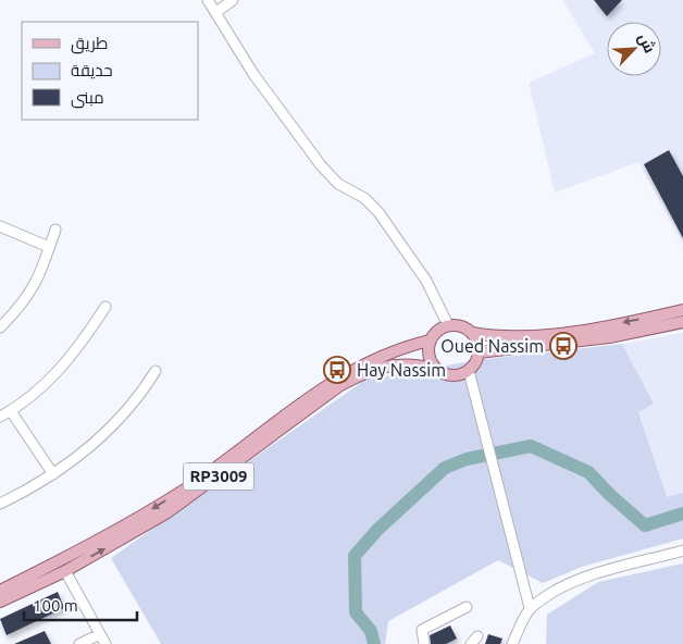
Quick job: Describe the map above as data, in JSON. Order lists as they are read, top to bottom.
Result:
{
  "streets": {
    "main road": ["RP3009"]
  },
  "places": {
    "bus stop": ["Oued Nassim", "Hay Nassim"]
  },
  "legend": ["طريق", "حديقة", "مبنى"],
  "scale_bar": "100 m",
  "north": "top right"
}
